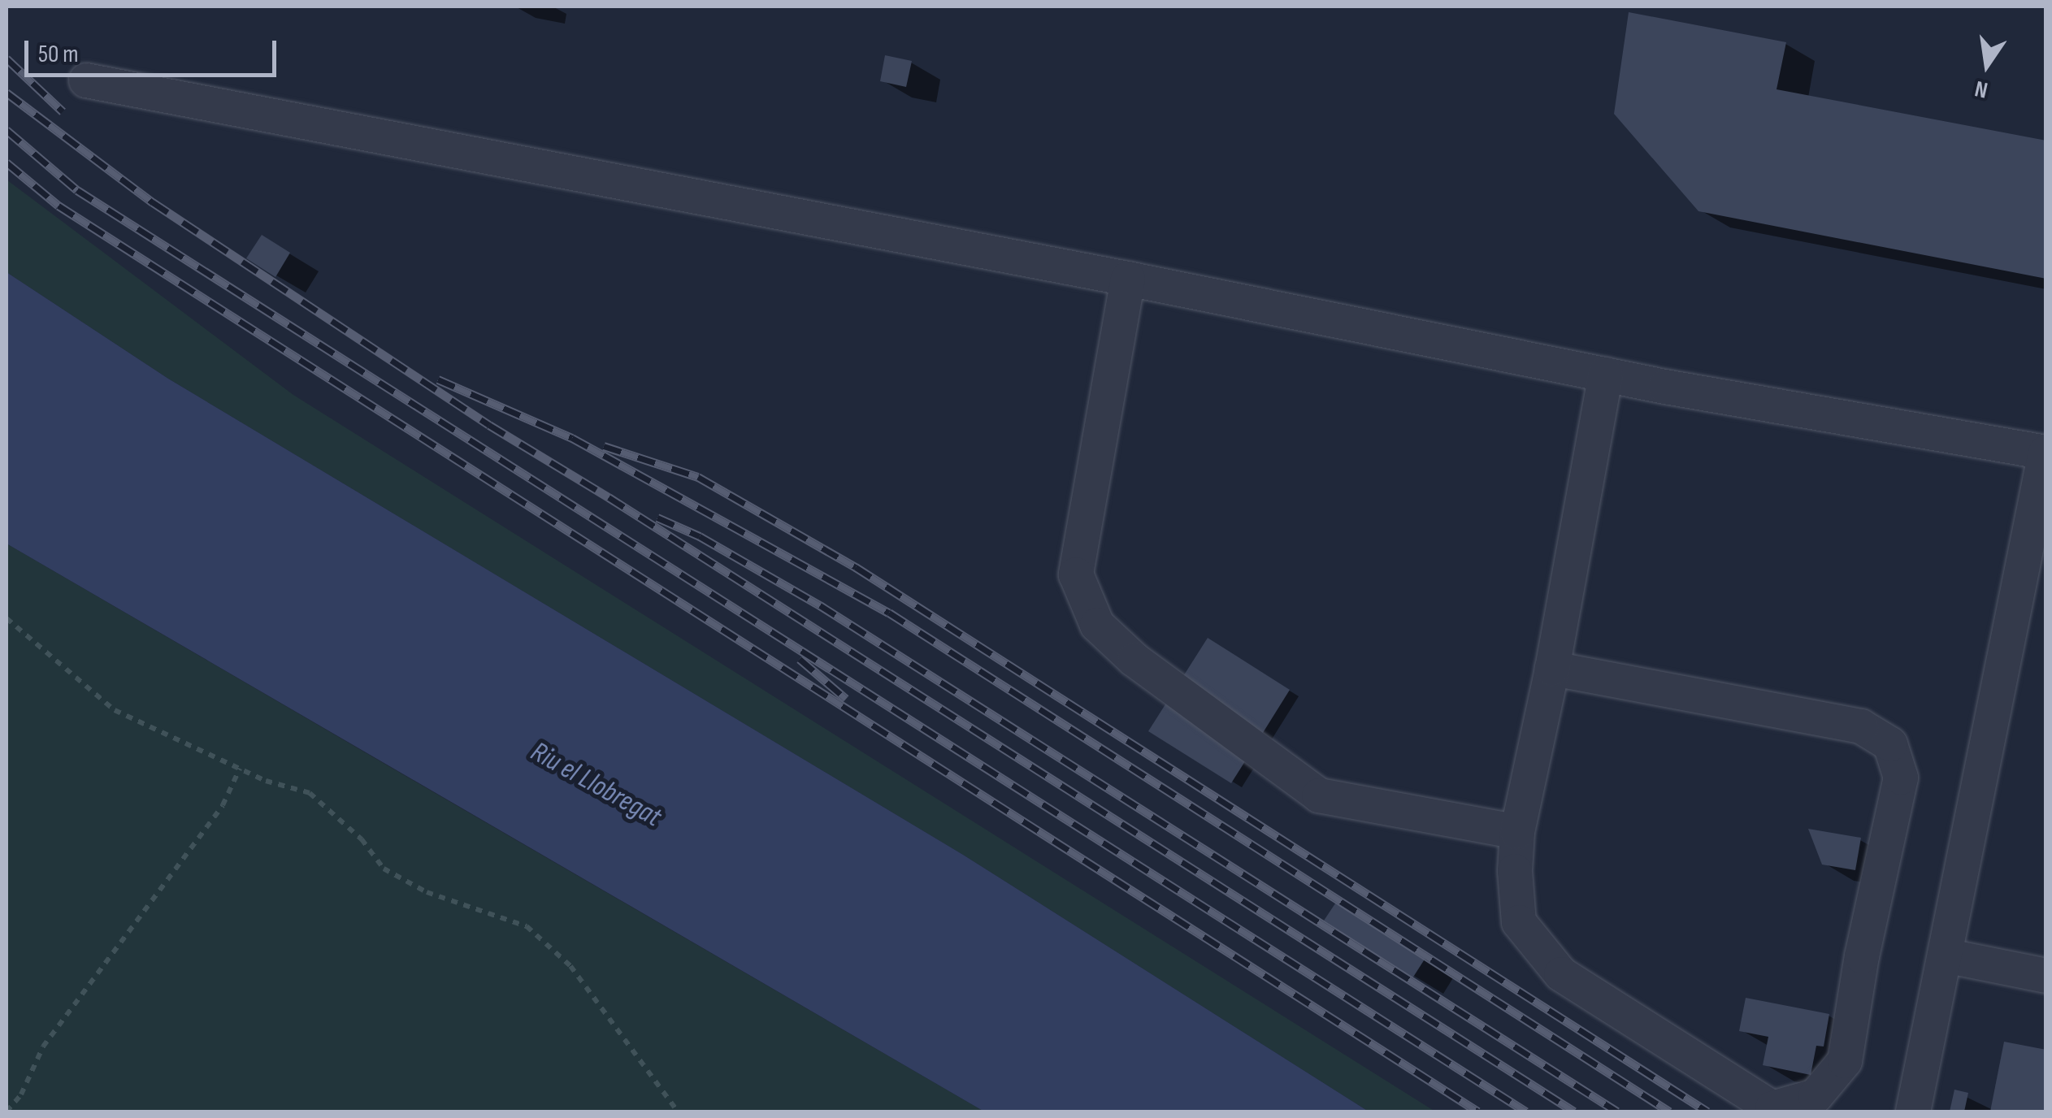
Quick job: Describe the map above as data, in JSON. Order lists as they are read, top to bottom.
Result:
{
  "water": ["Riu el Llobregat"],
  "scale_bar": "50 m",
  "north": "bottom"
}
